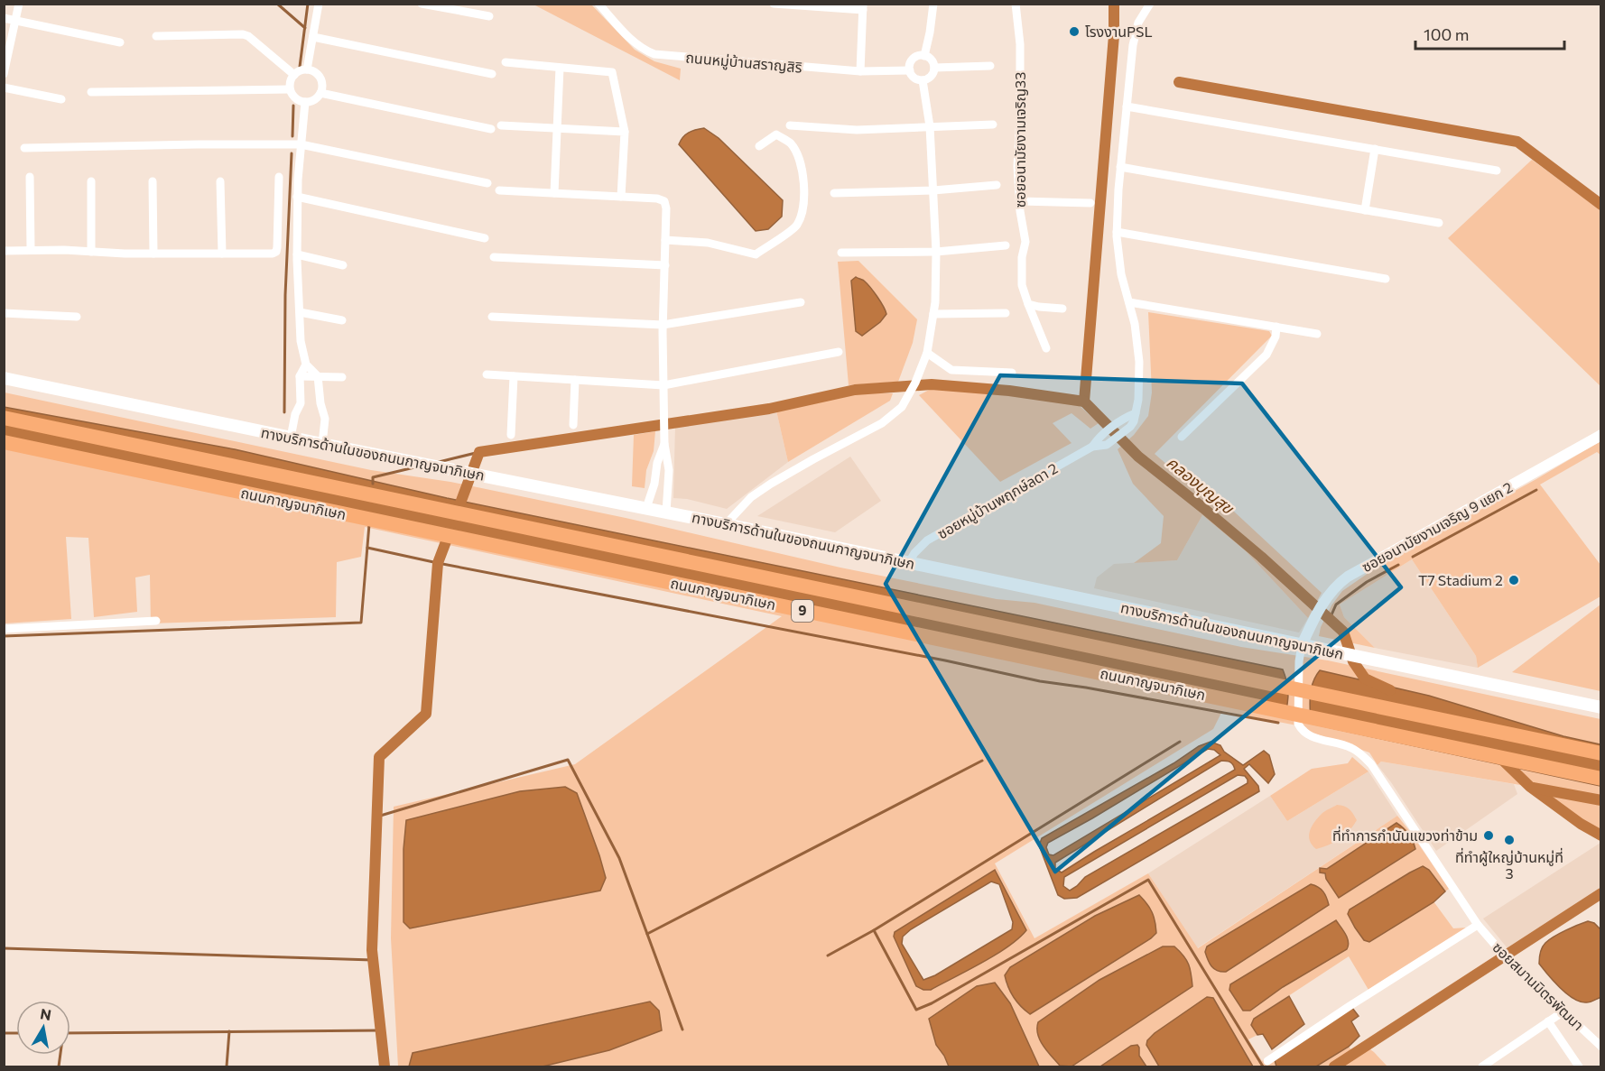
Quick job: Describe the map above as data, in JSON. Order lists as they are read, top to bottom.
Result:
{
  "streets": {
    "highway": ["ถนนกาญจนาภิเษก", "9"],
    "main road": ["ทางบริการด้านในของถนนกาญจนาภิเษก"],
    "street": [
      "ถนนหมู่บ้านสราญสิริ",
      "ซอยอนามัยงามเจริญ33",
      "ซอยหมู่บ้านพฤกษ์ลดา 2",
      "ซอยอนามัยงามเจริญ 9 แยก 2",
      "ซอยสมานมิตรพัฒนา"
    ]
  },
  "crossings": [
    ["ทางบริการด้านในของถนนกาญจนาภิเษก", "ซอยหมู่บ้านพฤกษ์ลดา 2"],
    ["ทางบริการด้านในของถนนกาญจนาภิเษก", "ซอยอนามัยงามเจริญ 9 แยก 2"],
    ["ทางบริการด้านในของถนนกาญจนาภิเษก", "ซอยสมานมิตรพัฒนา"],
    ["ซอยอนามัยงามเจริญ 9 แยก 2", "ซอยสมานมิตรพัฒนา"]
  ],
  "water": ["คลองบุญสุข"],
  "places": [
    "โรงงานPSL",
    "T7 Stadium 2",
    "ที่ทำการกำนันแขวงท่าข้าม",
    "ที่ทำผู้ใหญ่บ้านหมู่ที่ 3"
  ],
  "scale_bar": "100 m",
  "north": "top"
}
